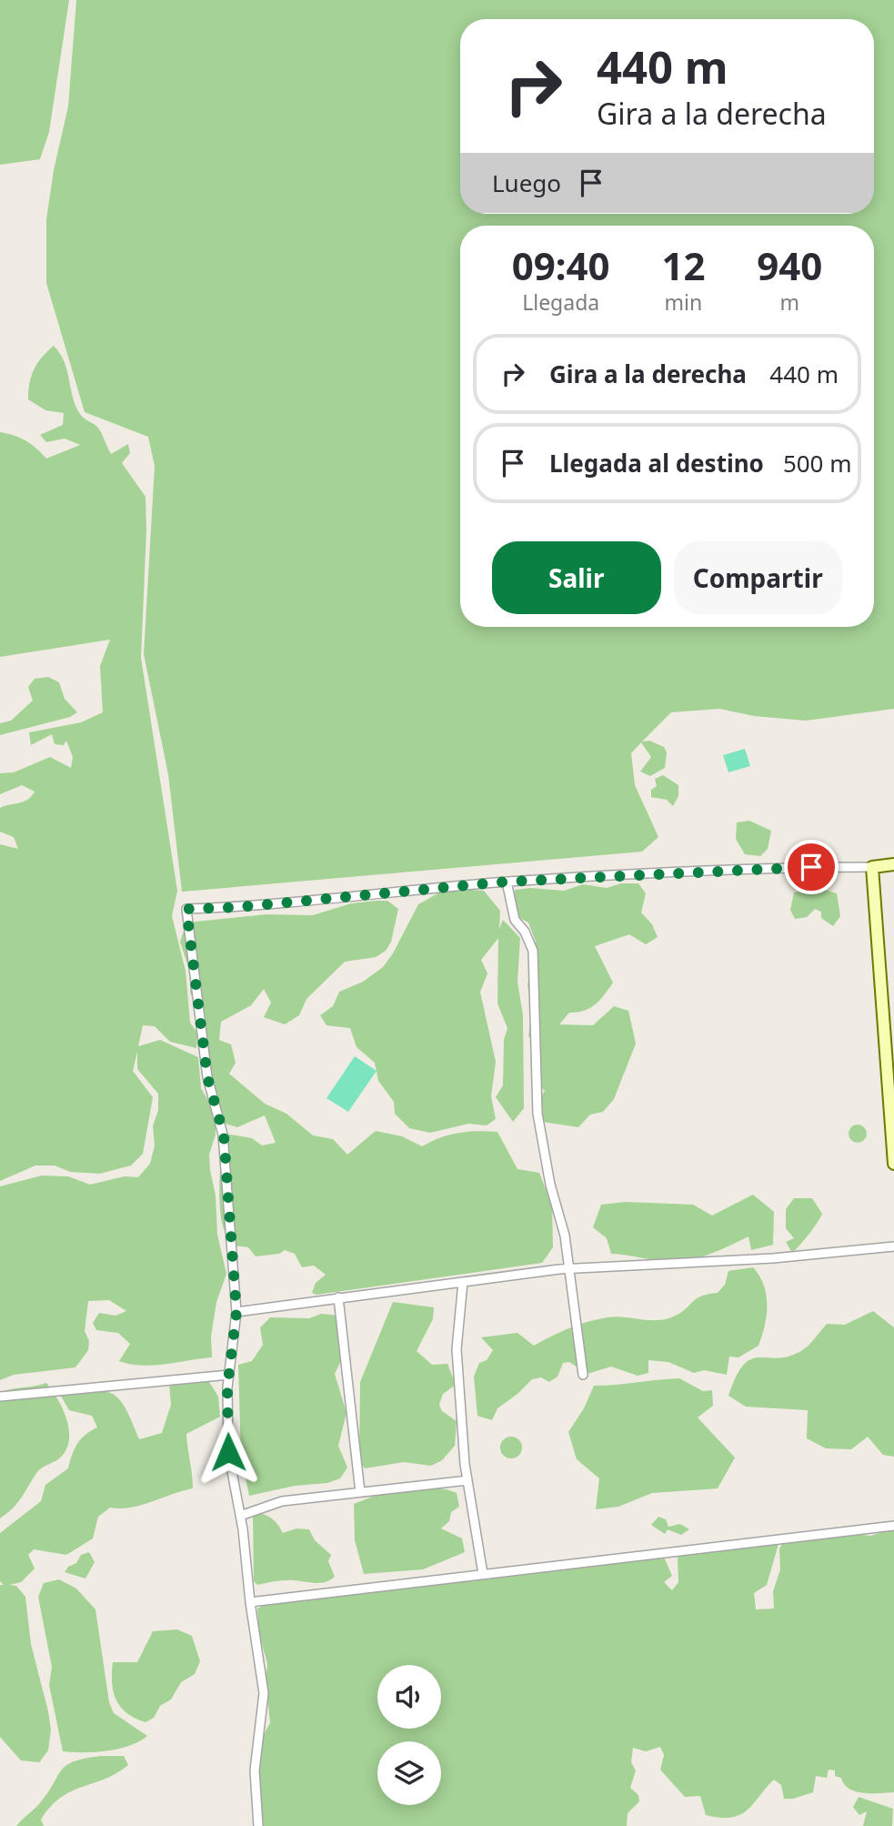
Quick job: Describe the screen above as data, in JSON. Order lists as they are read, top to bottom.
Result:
{
  "page": {
    "turn": ["440 m", "Gira a la derecha"],
    "then": "Luego",
    "eta": [
      "09:40",
      "Llegada",
      "12",
      "min",
      "940",
      "m"
    ],
    "list": [
      {
        "name": "Gira a la derecha",
        "value": "440 m"
      },
      {
        "name": "Llegada al destino",
        "value": "500 m"
      }
    ],
    "buttons": ["Salir", "Compartir"]
  }
}
